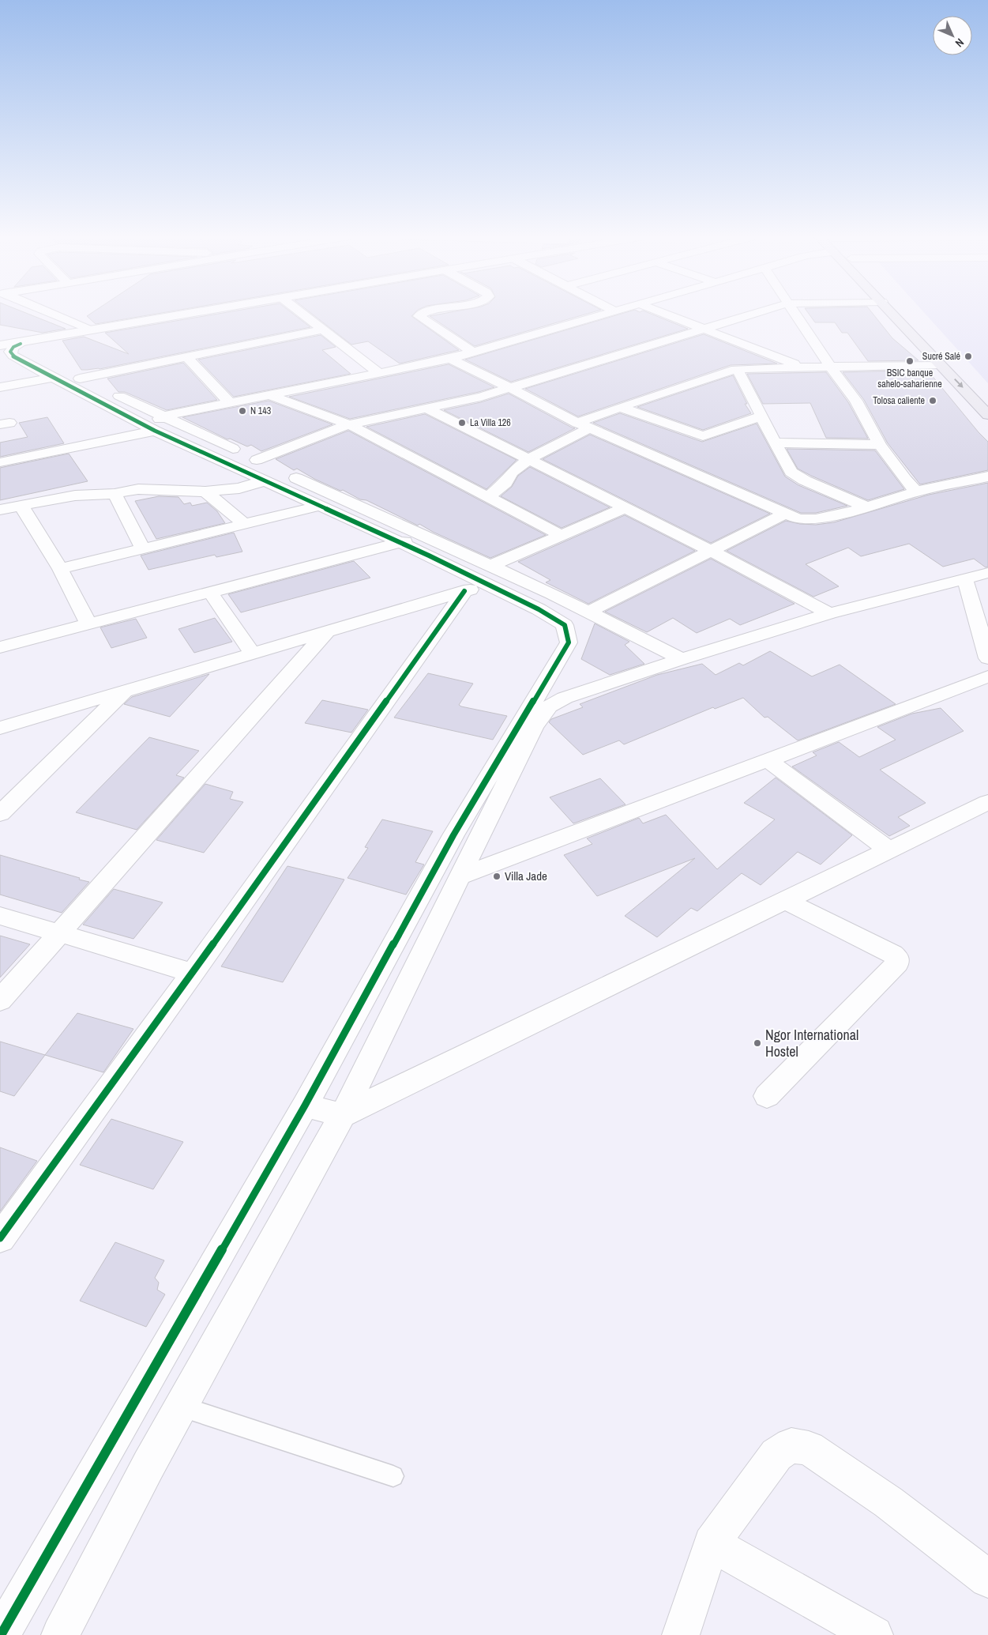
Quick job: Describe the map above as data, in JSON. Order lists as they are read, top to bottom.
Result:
{
  "places": [
    "Sucré Salé",
    "BSIC banque sahelo-saharienne",
    "Tolosa caliente",
    "N 143",
    "La Villa 126",
    "Villa Jade",
    "Ngor International Hostel"
  ],
  "north": "bottom right"
}
